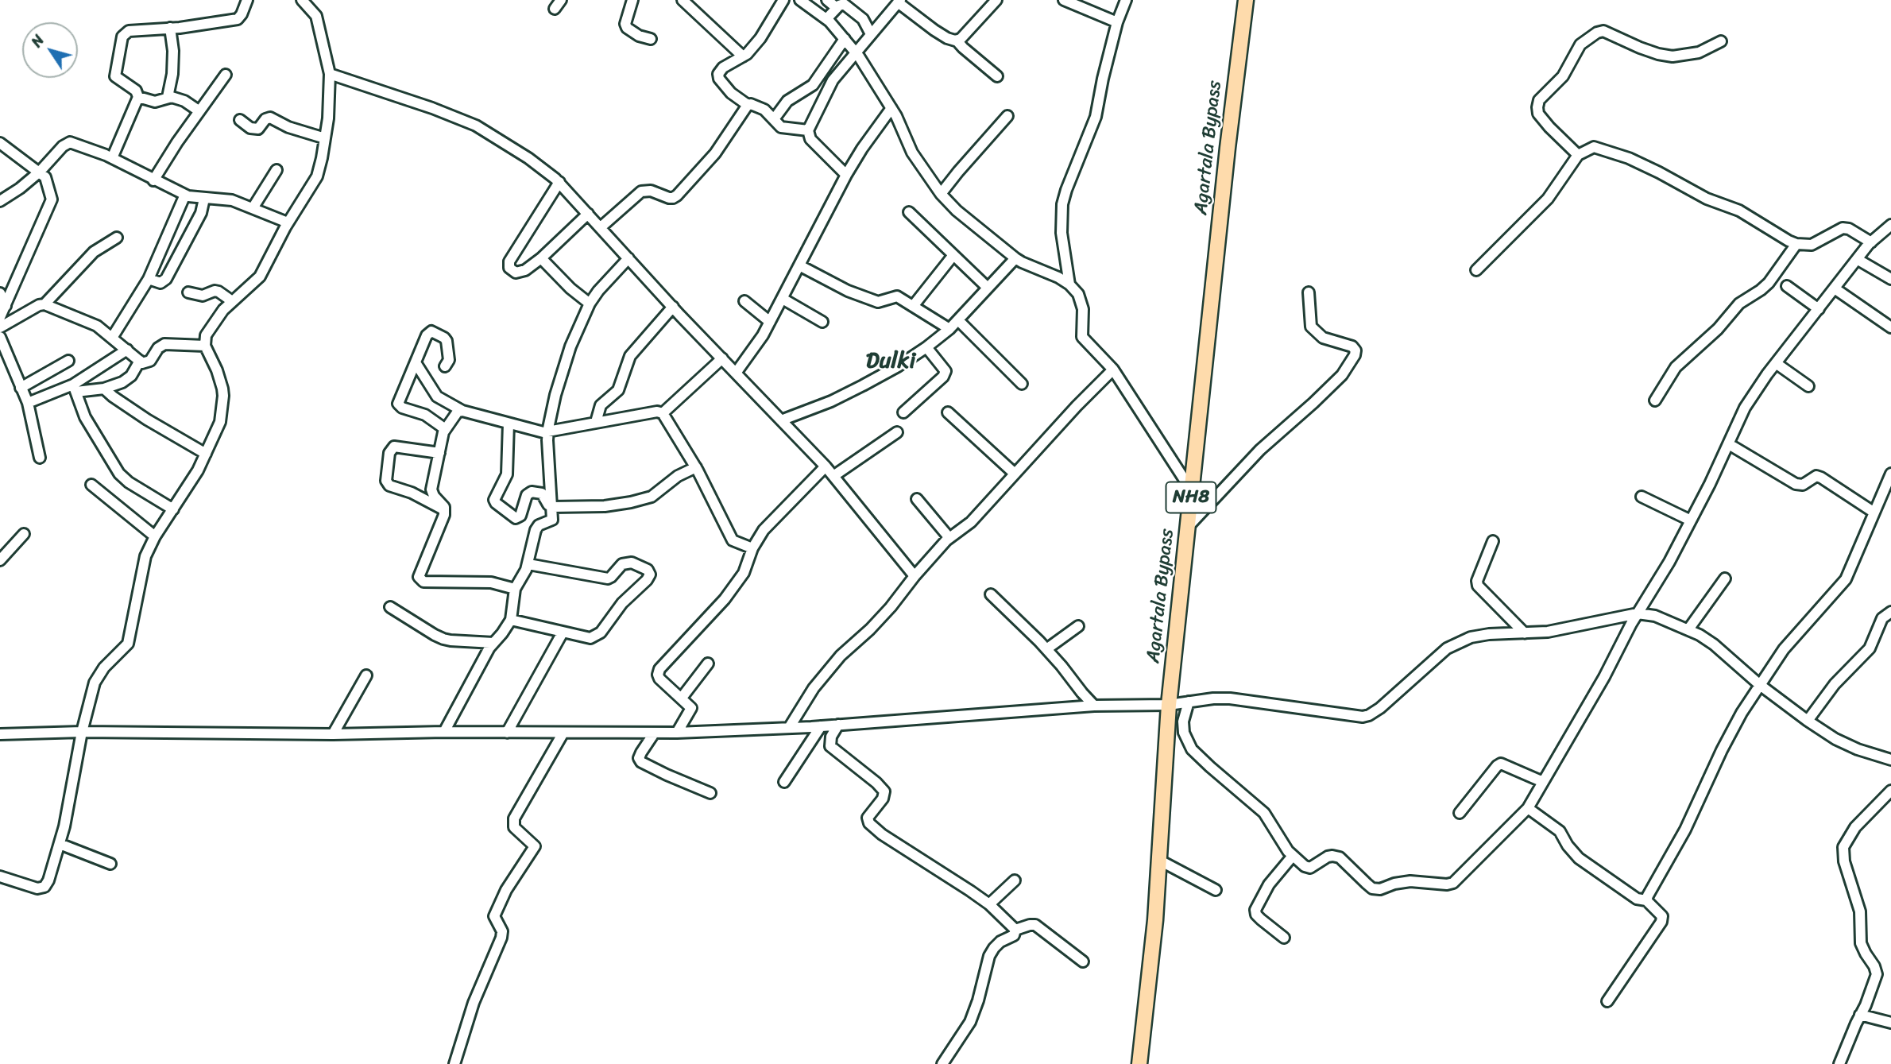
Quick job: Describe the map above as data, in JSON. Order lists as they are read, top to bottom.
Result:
{
  "streets": {
    "highway": ["Agartala Bypass", "NH8"]
  },
  "districts": ["Dulki"],
  "north": "top left"
}
